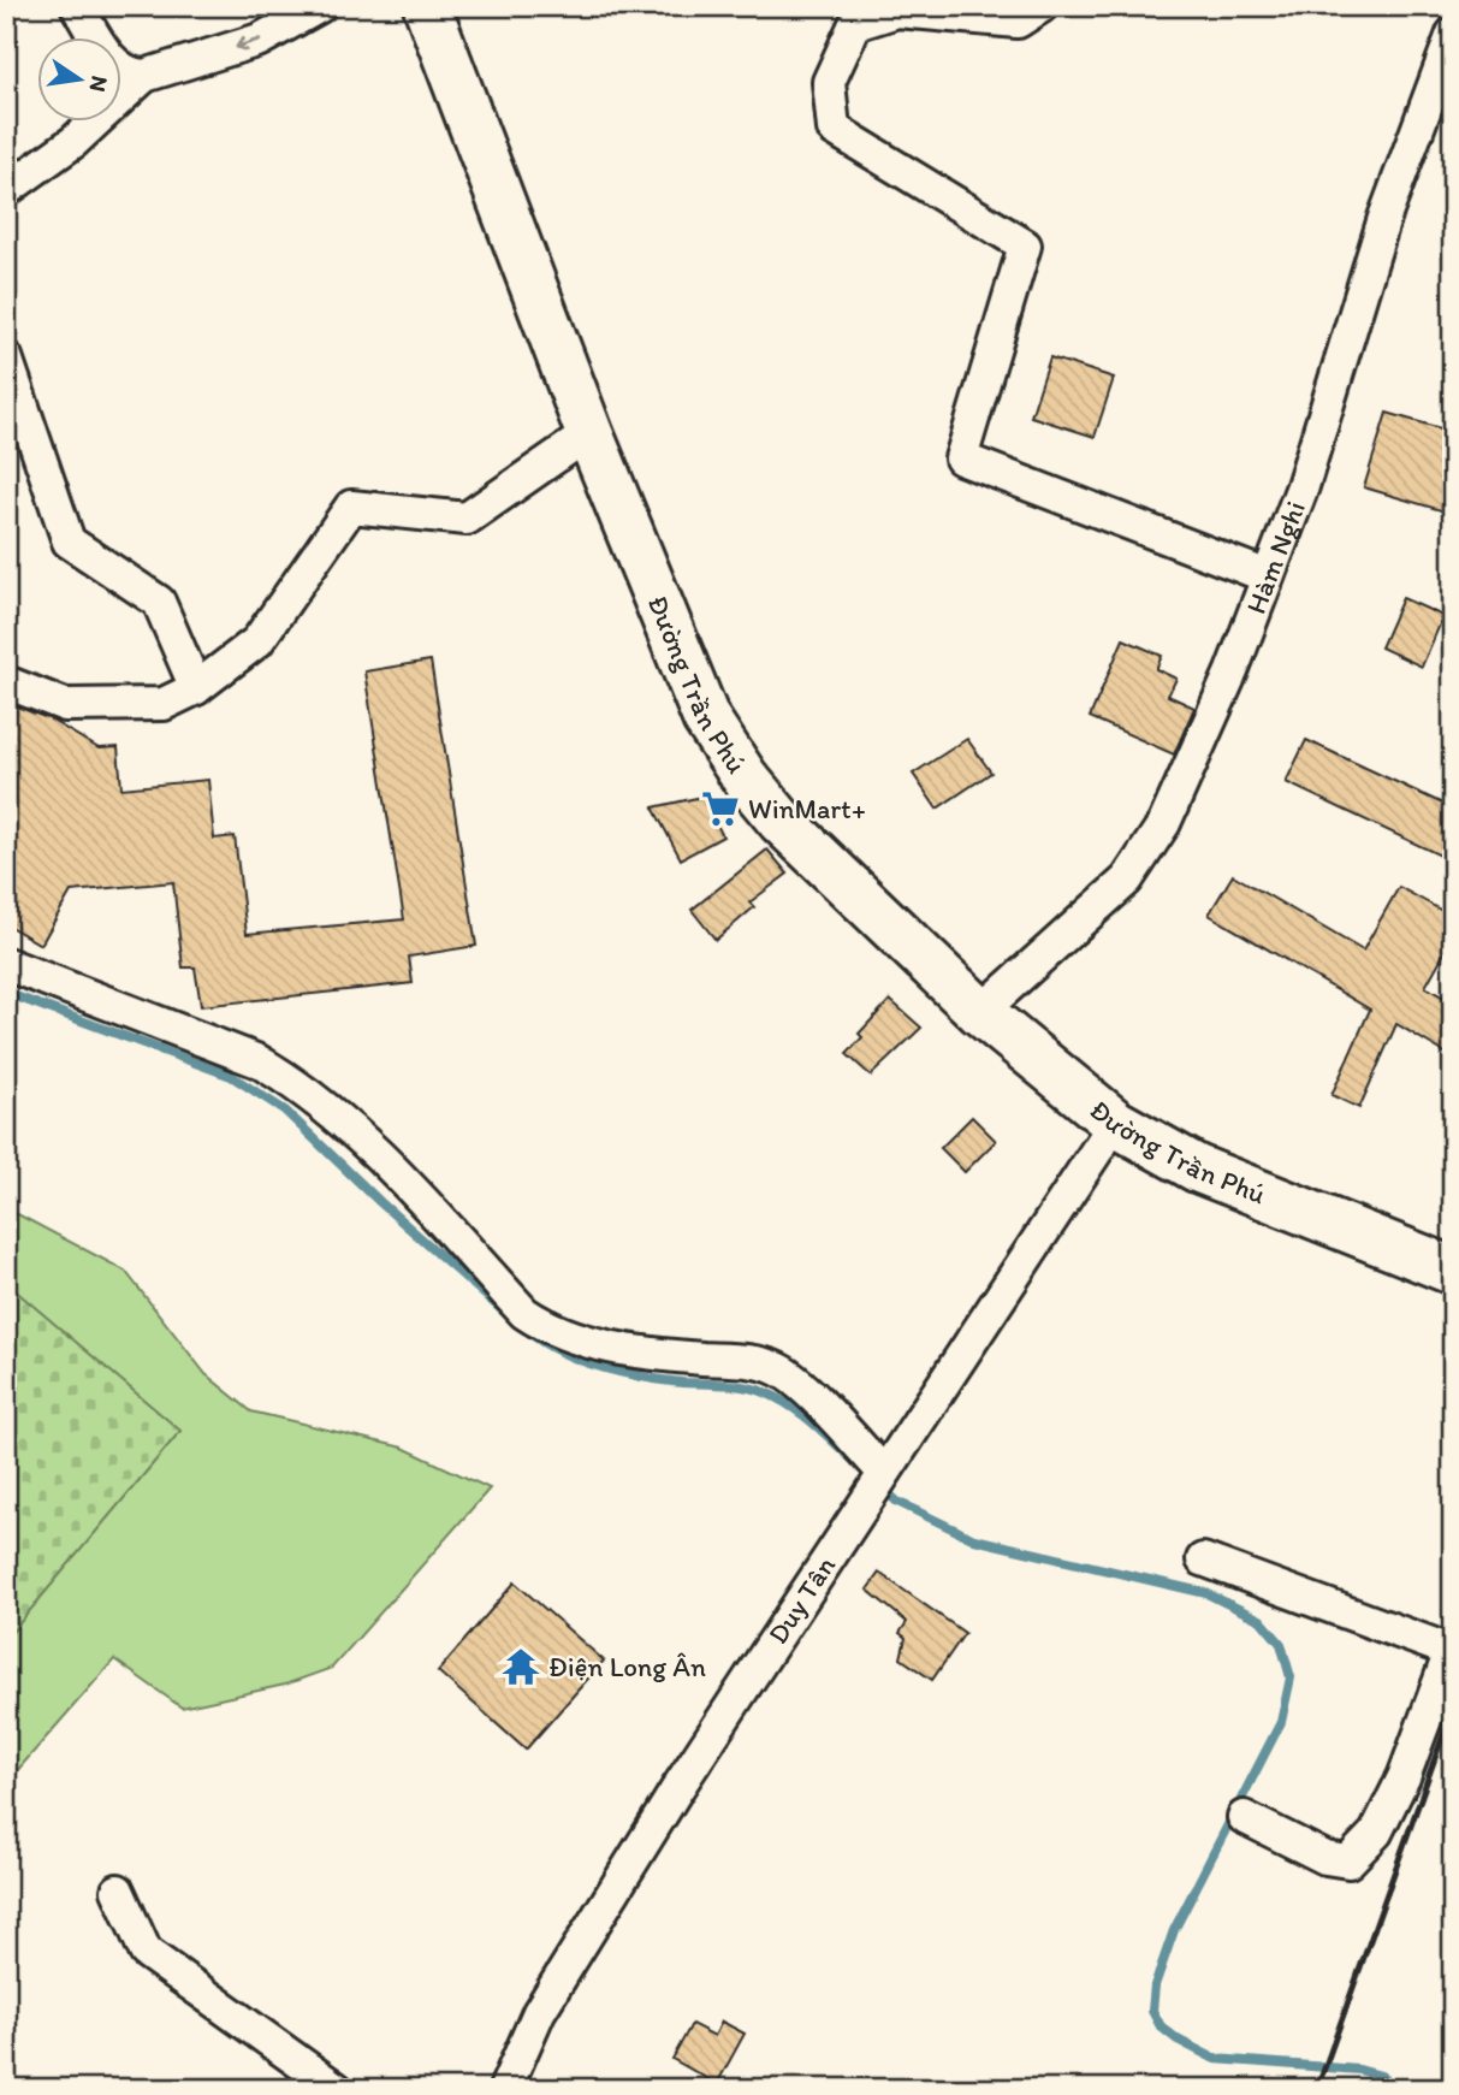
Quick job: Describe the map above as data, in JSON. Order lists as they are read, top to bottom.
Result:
{
  "streets": {
    "street": ["Hàm Nghi", "Đường Trần Phú", "Duy Tân"]
  },
  "crossings": [
    ["Hàm Nghi", "Đường Trần Phú"],
    ["Đường Trần Phú", "Duy Tân"]
  ],
  "places": {
    "supermarket": ["WinMart+"],
    "temple": ["Điện Long Ân"]
  },
  "north": "right"
}
